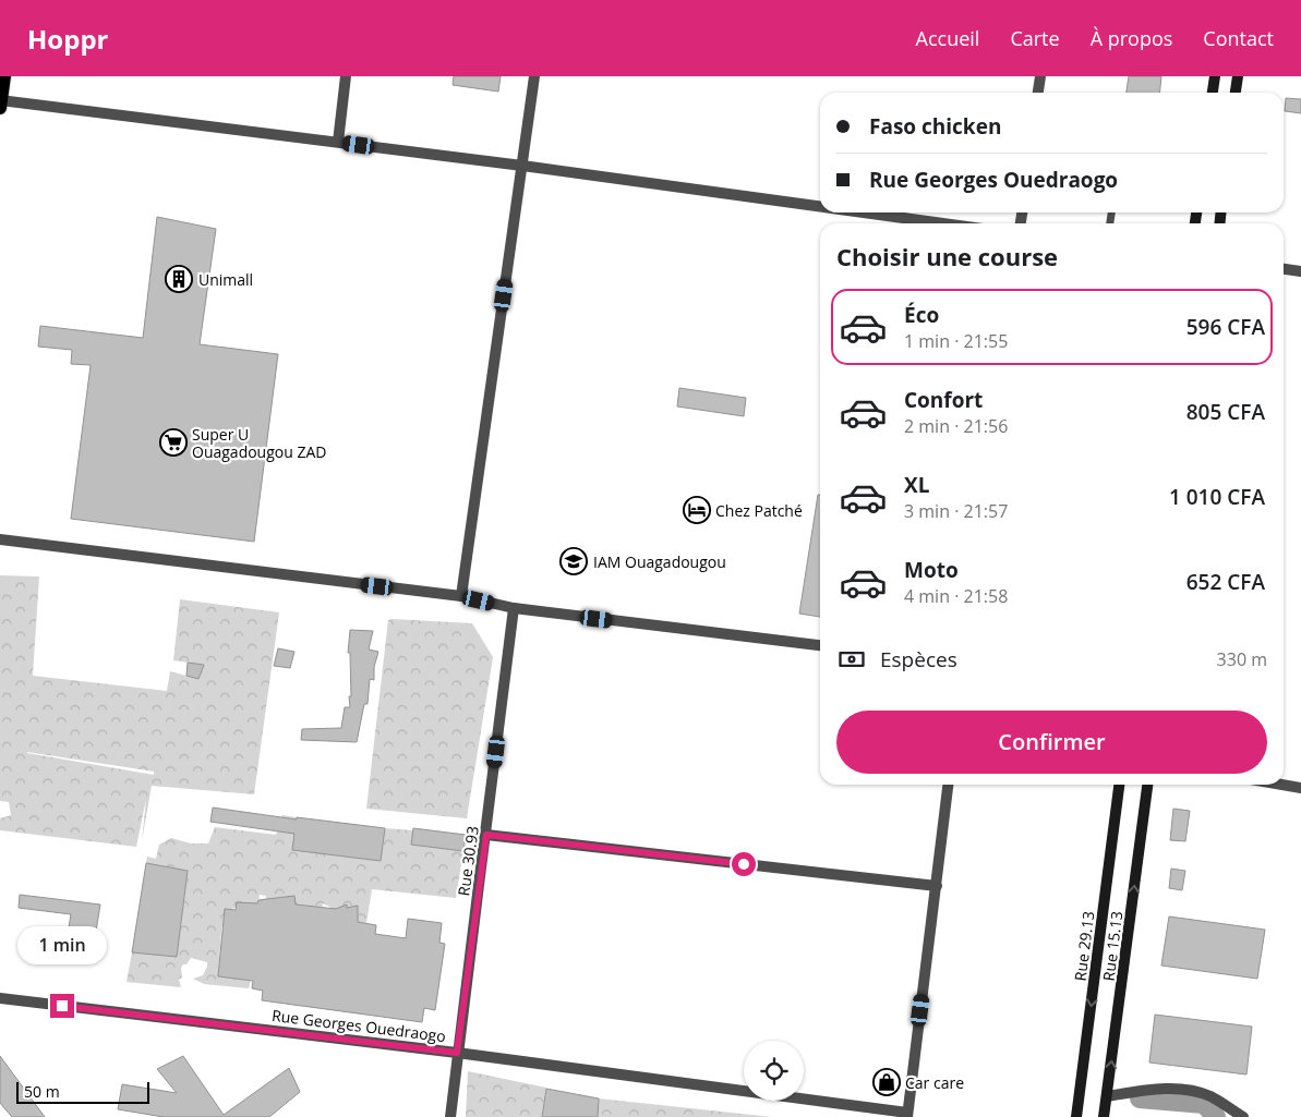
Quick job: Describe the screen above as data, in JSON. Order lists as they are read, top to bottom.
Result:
{
  "streets": {
    "main road": ["Rue 29.13", "Rue 15.13"],
    "street": ["Rue 30.93", "Rue Georges Ouedraogo"]
  },
  "crossings": [
    ["Rue 30.93", "Rue Georges Ouedraogo"]
  ],
  "one_way": ["Rue 29.13", "Rue 15.13"],
  "places": {
    "building": ["Unimall"],
    "supermarket": ["Super U Ouagadougou ZAD"],
    "hotel": ["Chez Patché"],
    "school or university": ["IAM Ouagadougou"],
    "shop": ["Car care"]
  },
  "scale_bar": "50 m",
  "page": {
    "header": "Hoppr",
    "nav": [
      "Accueil",
      "Carte",
      "À propos",
      "Contact"
    ],
    "banner": ["Faso chicken", "Rue Georges Ouedraogo"],
    "heading": "Choisir une course",
    "list": [
      {
        "name": "Éco",
        "note": "1 min · 21:55",
        "value": "596 CFA"
      },
      {
        "name": "Confort",
        "note": "2 min · 21:56",
        "value": "805 CFA"
      },
      {
        "name": "XL",
        "note": "3 min · 21:57",
        "value": "1 010 CFA"
      },
      {
        "name": "Moto",
        "note": "4 min · 21:58",
        "value": "652 CFA"
      }
    ],
    "pay": ["Espèces", "330 m"],
    "buttons": "Confirmer",
    "bubble": "1 min",
    "scale": "50 m"
  }
}
